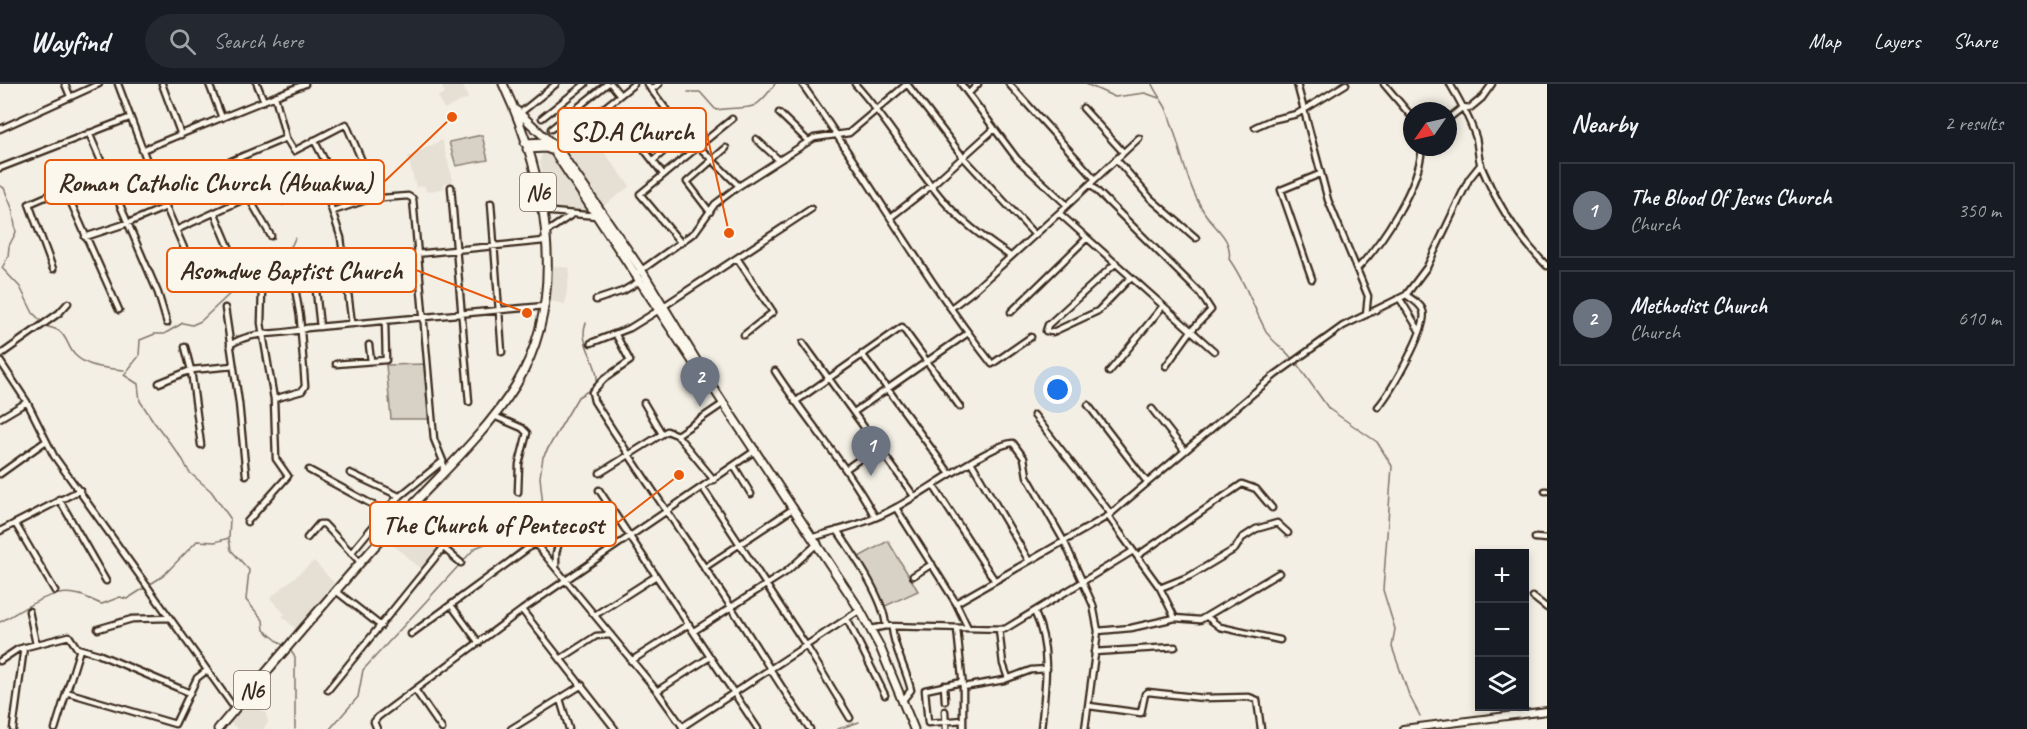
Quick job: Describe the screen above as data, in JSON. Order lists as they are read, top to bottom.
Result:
{
  "streets": {
    "main road": ["N6"]
  },
  "places": [
    "Roman Catholic Church (Abuakwa)",
    "S.D.A Church",
    "Asomdwe Baptist Church",
    "The Church of Pentecost"
  ],
  "north": "bottom left",
  "page": {
    "header": "Wayfind",
    "search": "Search here",
    "nav": ["Map", "Layers", "Share"],
    "heading": ["Nearby", "2 results"],
    "list": [
      {
        "mark": "1",
        "name": "The Blood Of Jesus Church",
        "note": "Church",
        "value": "350 m"
      },
      {
        "mark": "2",
        "name": "Methodist Church",
        "note": "Church",
        "value": "610 m"
      }
    ],
    "pins": ["2", "1"],
    "map_buttons": ["+", "−"]
  }
}
